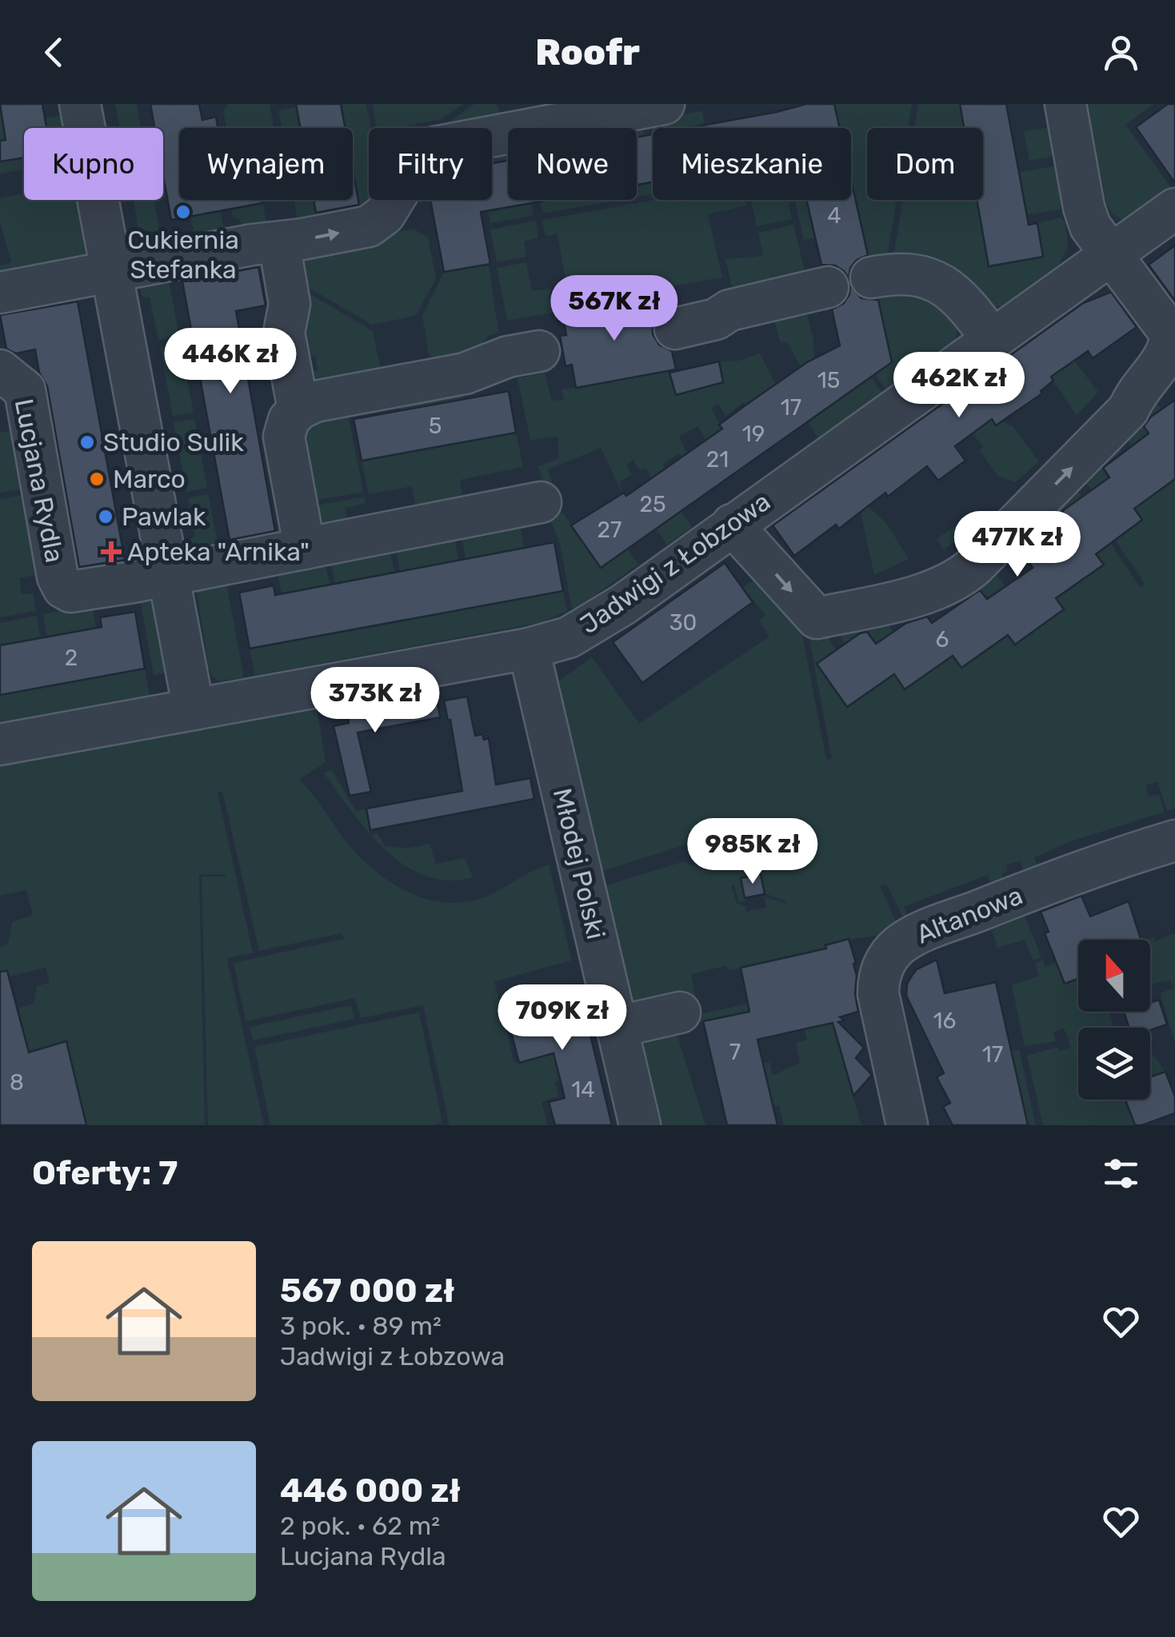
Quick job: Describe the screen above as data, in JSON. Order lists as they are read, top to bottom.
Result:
{
  "streets": {
    "street": [
      "Lucjana Rydla",
      "Jadwigi z Łobzowa",
      "Młodej Polski",
      "Altanowa"
    ]
  },
  "crossings": [
    ["Jadwigi z Łobzowa", "Młodej Polski"]
  ],
  "places": {
    "other": [
      "Cukiernia Stefanka",
      "Studio Sulik",
      "Marco",
      "Pawlak"
    ],
    "health": ["Apteka \"Arnika\""]
  },
  "house_numbers": [
    "4",
    "15",
    "17",
    "5",
    "19",
    "21",
    "25",
    "27",
    "30",
    "6",
    "2",
    "16",
    "7",
    "17",
    "8",
    "14"
  ],
  "north": "top",
  "page": {
    "header": "Roofr",
    "chip": [
      "Kupno",
      "Wynajem",
      "Filtry",
      "Nowe",
      "Mieszkanie",
      "Dom"
    ],
    "price": [
      "567K zł",
      "446K zł",
      "462K zł",
      "477K zł",
      "373K zł",
      "985K zł",
      "709K zł"
    ],
    "heading": "Oferty: 7",
    "list": [
      {
        "name": "567 000 zł",
        "note": "3 pok. · 89 m² · Jadwigi z Łobzowa"
      },
      {
        "name": "446 000 zł",
        "note": "2 pok. · 62 m² · Lucjana Rydla"
      }
    ]
  }
}
